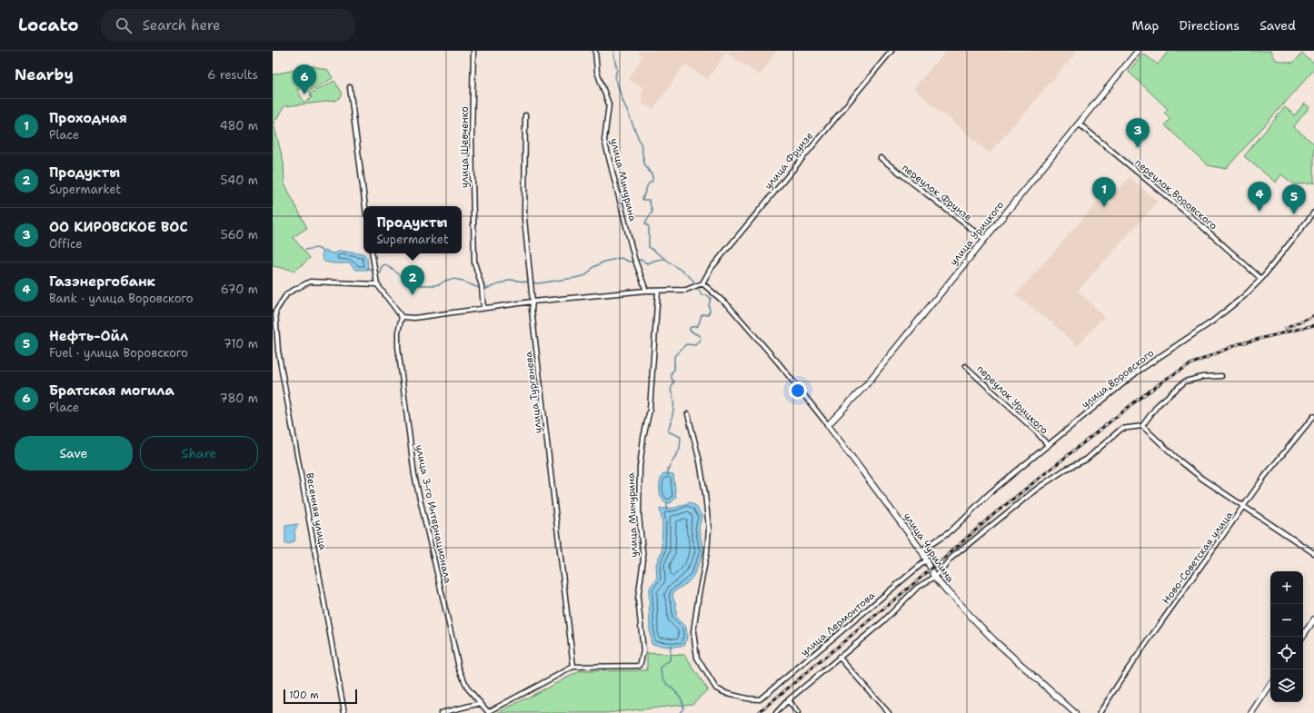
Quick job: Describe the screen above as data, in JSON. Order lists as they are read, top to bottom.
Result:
{
  "streets": {
    "street": [
      "улица Шевченко",
      "улица Фрунзе",
      "улица Мичурина",
      "переулок Фрунзе",
      "переулок Воровского",
      "улица Урицкого",
      "улица Воровского",
      "улица Тургенева",
      "переулок Урицкого",
      "Весенняя улица",
      "улица 3-го Интернационала",
      "улица Чурилина",
      "Ново-Советская улица",
      "улица Лермонтова"
    ]
  },
  "crossings": [
    ["улица Мичурина", "улица Тургенева"],
    ["переулок Фрунзе", "улица Урицкого"],
    ["переулок Воровского", "улица Урицкого"],
    ["переулок Воровского", "улица Воровского"],
    ["улица Урицкого", "улица Чурилина"],
    ["улица Воровского", "переулок Урицкого"],
    ["улица Воровского", "улица Чурилина"],
    ["улица Чурилина", "улица Лермонтова"]
  ],
  "scale_bar": "100 m",
  "page": {
    "header": "Locato",
    "search": "Search here",
    "nav": ["Map", "Directions", "Saved"],
    "heading": ["Nearby", "6 results"],
    "pins": [
      "6",
      "3",
      "1",
      "4",
      "5",
      "2"
    ],
    "list": [
      {
        "mark": "1",
        "name": "Проходная",
        "note": "Place",
        "value": "480 m"
      },
      {
        "mark": "2",
        "name": "Продукты",
        "note": "Supermarket",
        "value": "540 m"
      },
      {
        "mark": "3",
        "name": "ОО КИРОВСКОЕ ВОС",
        "note": "Office",
        "value": "560 m"
      },
      {
        "mark": "4",
        "name": "Газэнергобанк",
        "note": "Bank · улица Воровского",
        "value": "670 m"
      },
      {
        "mark": "5",
        "name": "Нефть-Ойл",
        "note": "Fuel · улица Воровского",
        "value": "710 m"
      },
      {
        "mark": "6",
        "name": "Братская могила",
        "note": "Place",
        "value": "780 m"
      }
    ],
    "popup": ["Продукты", "Supermarket"],
    "buttons": ["Save", "Share"],
    "map_buttons": ["+", "−"],
    "scale": "100 m"
  }
}
